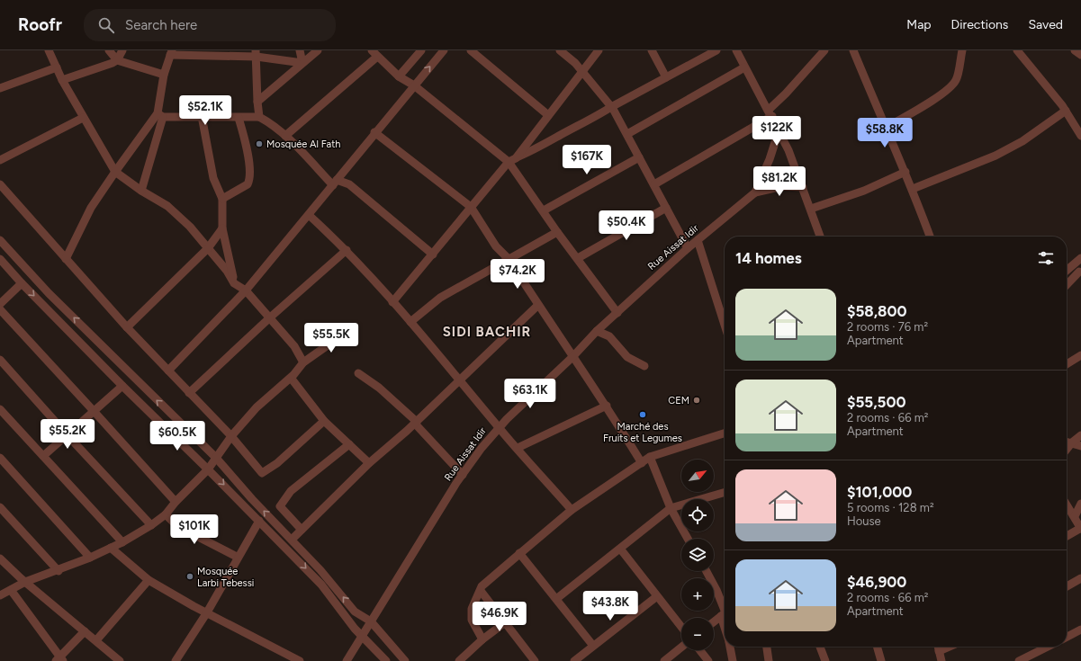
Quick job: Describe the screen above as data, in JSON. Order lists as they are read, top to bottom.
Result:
{
  "streets": {
    "street": ["Rue Aissat Idir"]
  },
  "districts": ["SIDI BACHIR"],
  "places": [
    "Mosquée Al Fath",
    "CEM",
    "Marché des Fruits et Legumes",
    "Mosquée Larbi Tebessi"
  ],
  "north": "top right",
  "page": {
    "header": "Roofr",
    "search": "Search here",
    "nav": ["Map", "Directions", "Saved"],
    "price": [
      "$52.1K",
      "$122K",
      "$58.8K",
      "$167K",
      "$81.2K",
      "$50.4K",
      "$74.2K",
      "$55.5K",
      "$63.1K",
      "$55.2K",
      "$60.5K",
      "$101K",
      "$43.8K",
      "$46.9K"
    ],
    "heading": "14 homes",
    "list": [
      {
        "name": "$58,800",
        "note": "2 rooms · 76 m² · Apartment"
      },
      {
        "name": "$55,500",
        "note": "2 rooms · 66 m² · Apartment"
      },
      {
        "name": "$101,000",
        "note": "5 rooms · 128 m² · House"
      },
      {
        "name": "$46,900",
        "note": "2 rooms · 66 m² · Apartment"
      }
    ],
    "map_buttons": ["+", "−"]
  }
}
